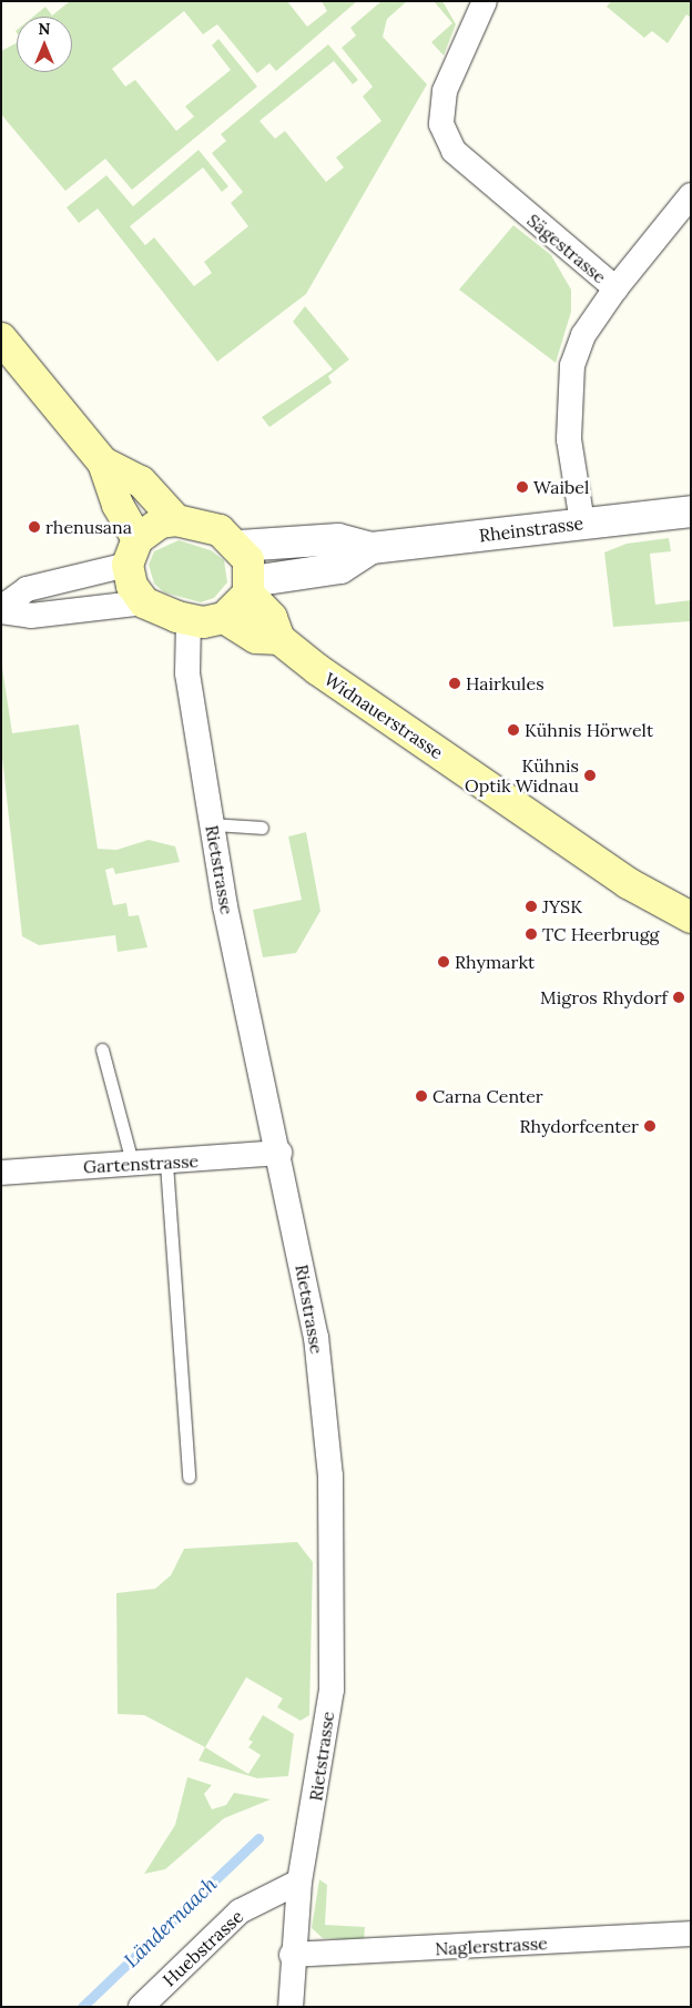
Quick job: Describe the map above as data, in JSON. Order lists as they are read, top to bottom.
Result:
{
  "streets": {
    "main road": ["Widnauerstrasse"],
    "street": [
      "Sägestrasse",
      "Rheinstrasse",
      "Rietstrasse",
      "Gartenstrasse",
      "Naglerstrasse",
      "Huebstrasse"
    ]
  },
  "crossings": [
    ["Sägestrasse", "Rheinstrasse"],
    ["Rheinstrasse", "Widnauerstrasse"],
    ["Rheinstrasse", "Rietstrasse"],
    ["Widnauerstrasse", "Rietstrasse"],
    ["Rietstrasse", "Gartenstrasse"],
    ["Rietstrasse", "Naglerstrasse"],
    ["Rietstrasse", "Huebstrasse"]
  ],
  "water": ["Ländernaach"],
  "places": [
    "Waibel",
    "rhenusana",
    "Hairkules",
    "Kühnis Hörwelt",
    "Kühnis Optik Widnau",
    "JYSK",
    "TC Heerbrugg",
    "Rhymarkt",
    "Migros Rhydorf",
    "Carna Center",
    "Rhydorfcenter"
  ],
  "north": "top"
}
